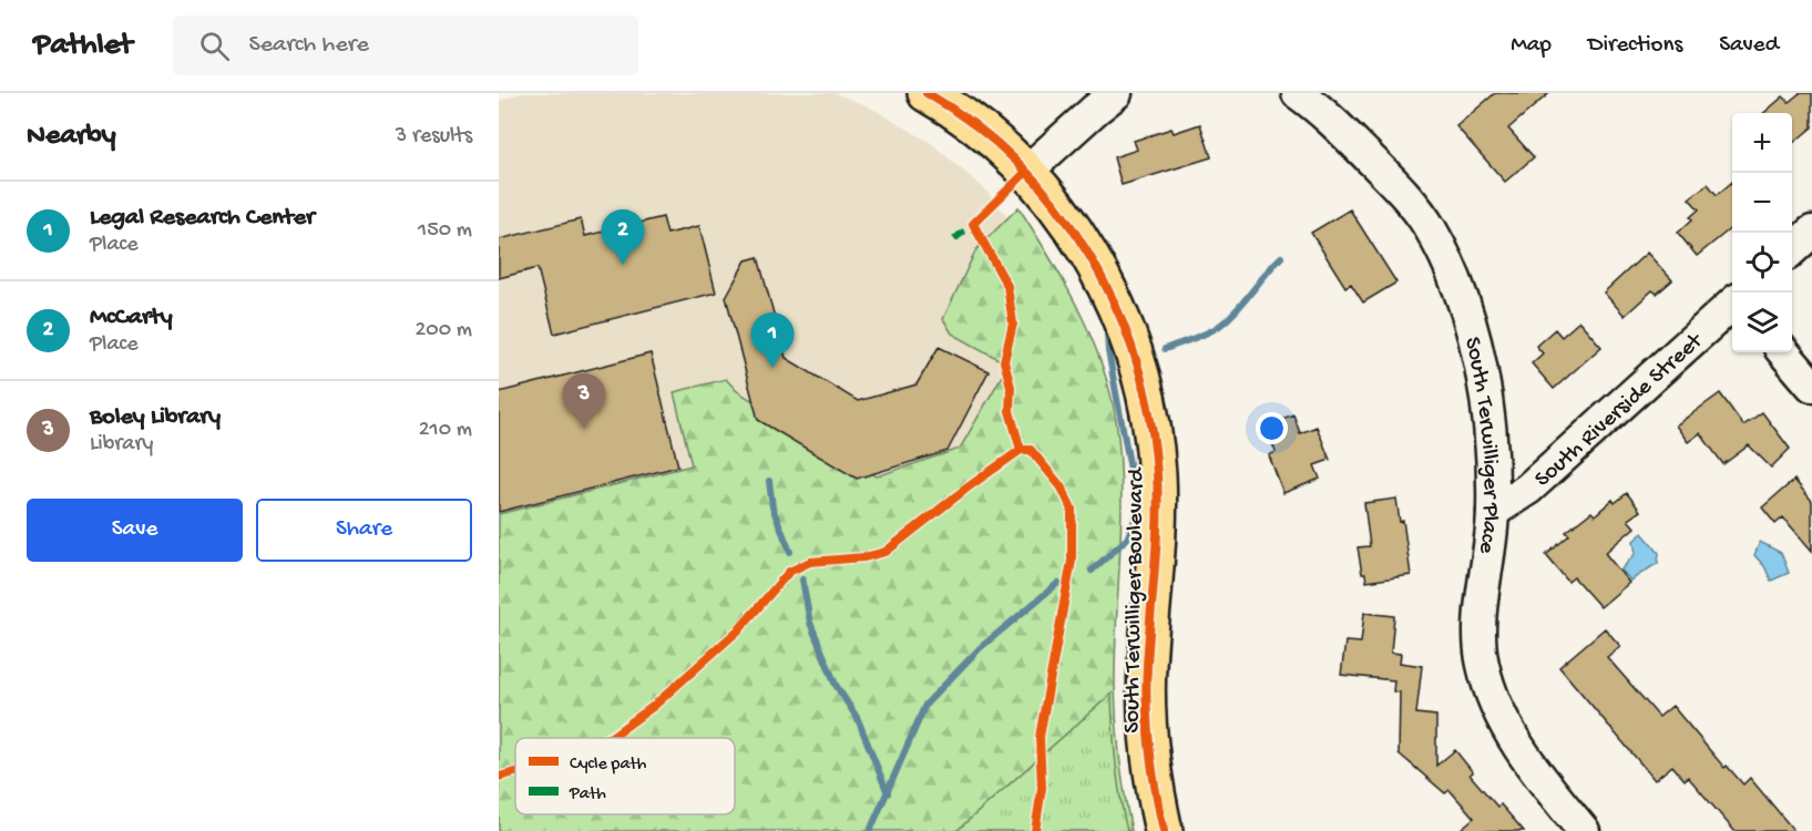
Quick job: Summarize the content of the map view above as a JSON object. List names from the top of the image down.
{
  "streets": {
    "main road": ["South Terwilliger Boulevard"],
    "street": ["South Riverside Street", "South Terwilliger Place"]
  },
  "crossings": [
    ["South Riverside Street", "South Terwilliger Place"]
  ],
  "legend": ["Cycle path", "Path"],
  "page": {
    "header": "Pathlet",
    "search": "Search here",
    "nav": ["Map", "Directions", "Saved"],
    "heading": ["Nearby", "3 results"],
    "map_buttons": ["+", "−"],
    "list": [
      {
        "mark": "1",
        "name": "Legal Research Center",
        "note": "Place",
        "value": "150 m"
      },
      {
        "mark": "2",
        "name": "McCarty",
        "note": "Place",
        "value": "200 m"
      },
      {
        "mark": "3",
        "name": "Boley Library",
        "note": "Library",
        "value": "210 m"
      }
    ],
    "pins": ["2", "1", "3"],
    "buttons": ["Save", "Share"]
  }
}
